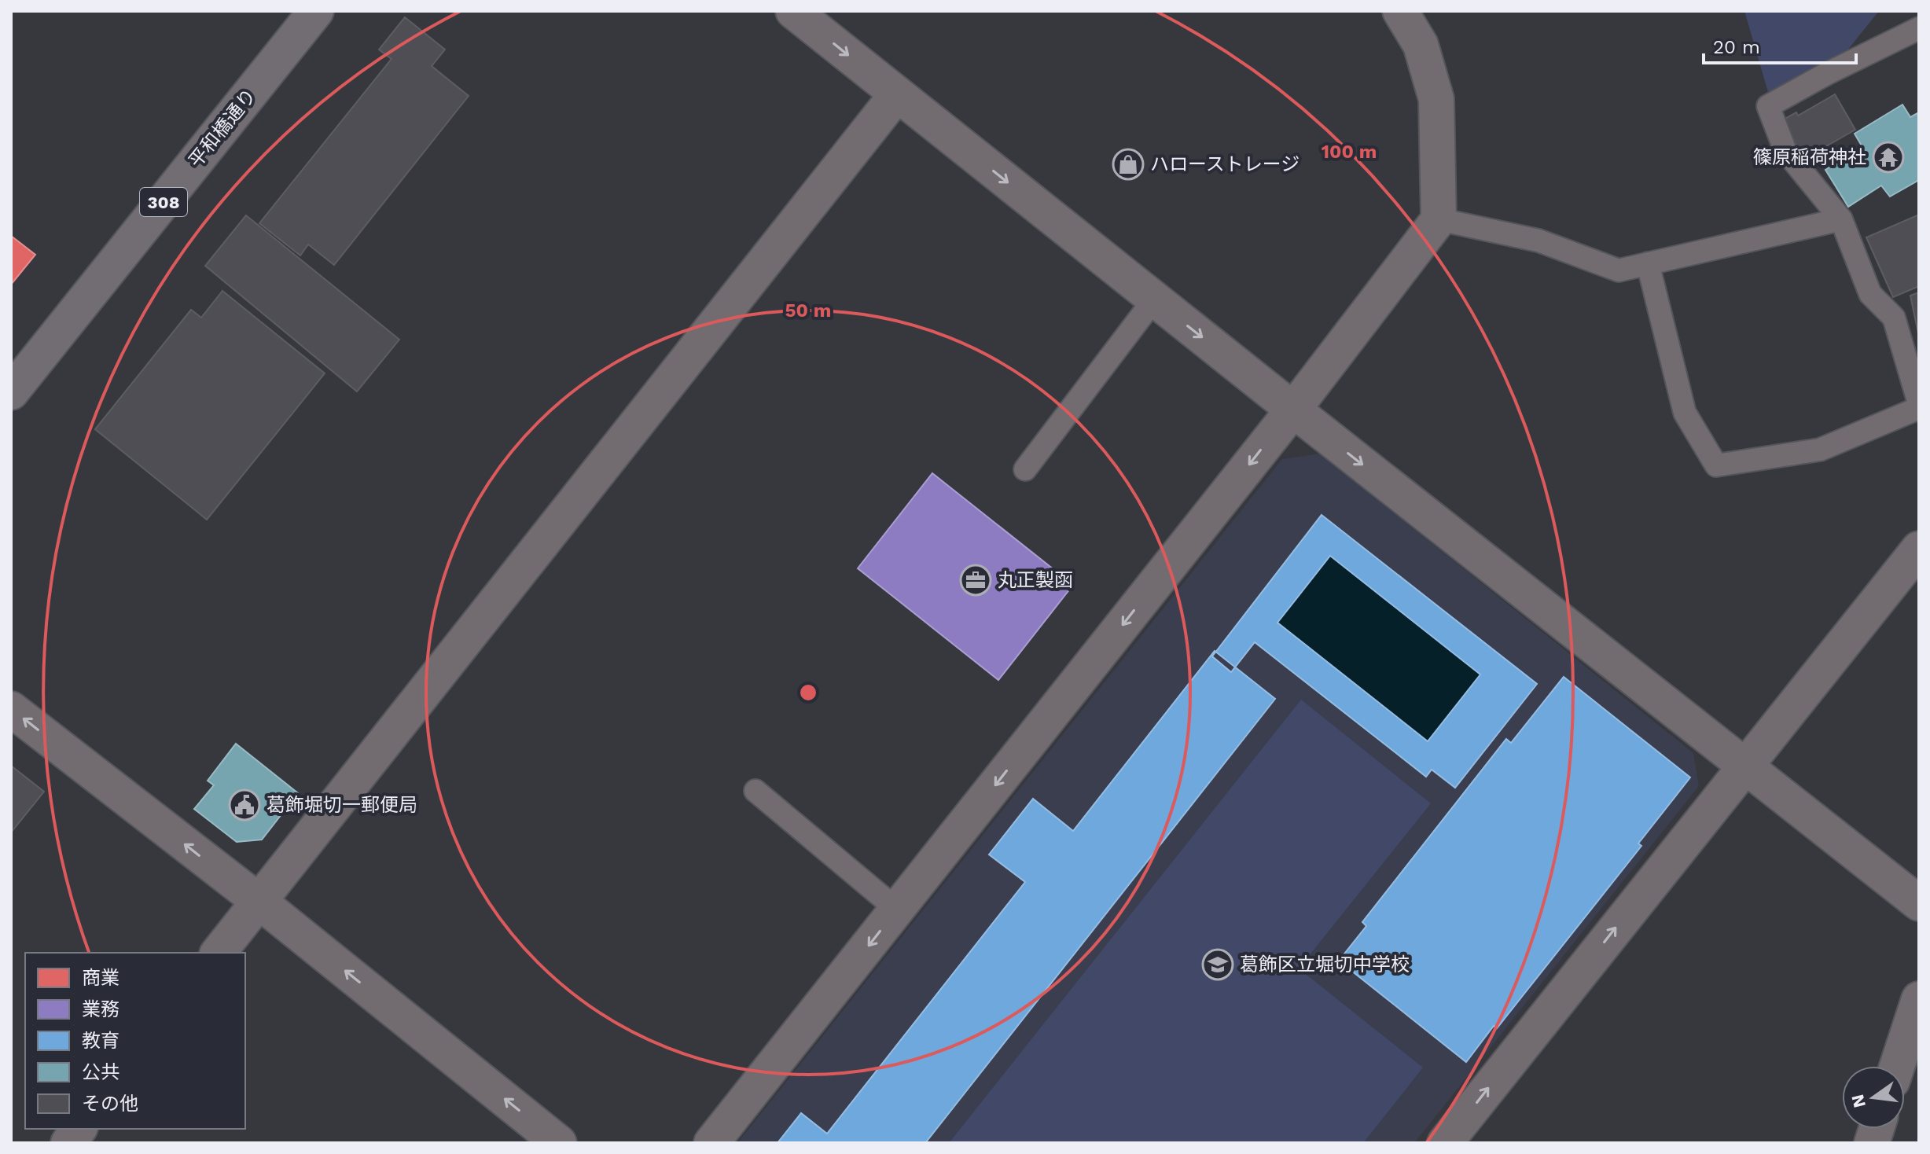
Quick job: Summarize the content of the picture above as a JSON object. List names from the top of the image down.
{
  "streets": {
    "main road": ["平和橋通り", "308"]
  },
  "places": {
    "temple": ["篠原稲荷神社"],
    "shop": ["ハローストレージ"],
    "office": ["丸正製函"],
    "public building": ["葛飾堀切一郵便局"],
    "school or university": ["葛飾区立堀切中学校"]
  },
  "legend": [
    "商業",
    "業務",
    "教育",
    "公共",
    "その他"
  ],
  "scale_bar": "20 m",
  "north": "left",
  "rings": ["100 m", "50 m"]
}
